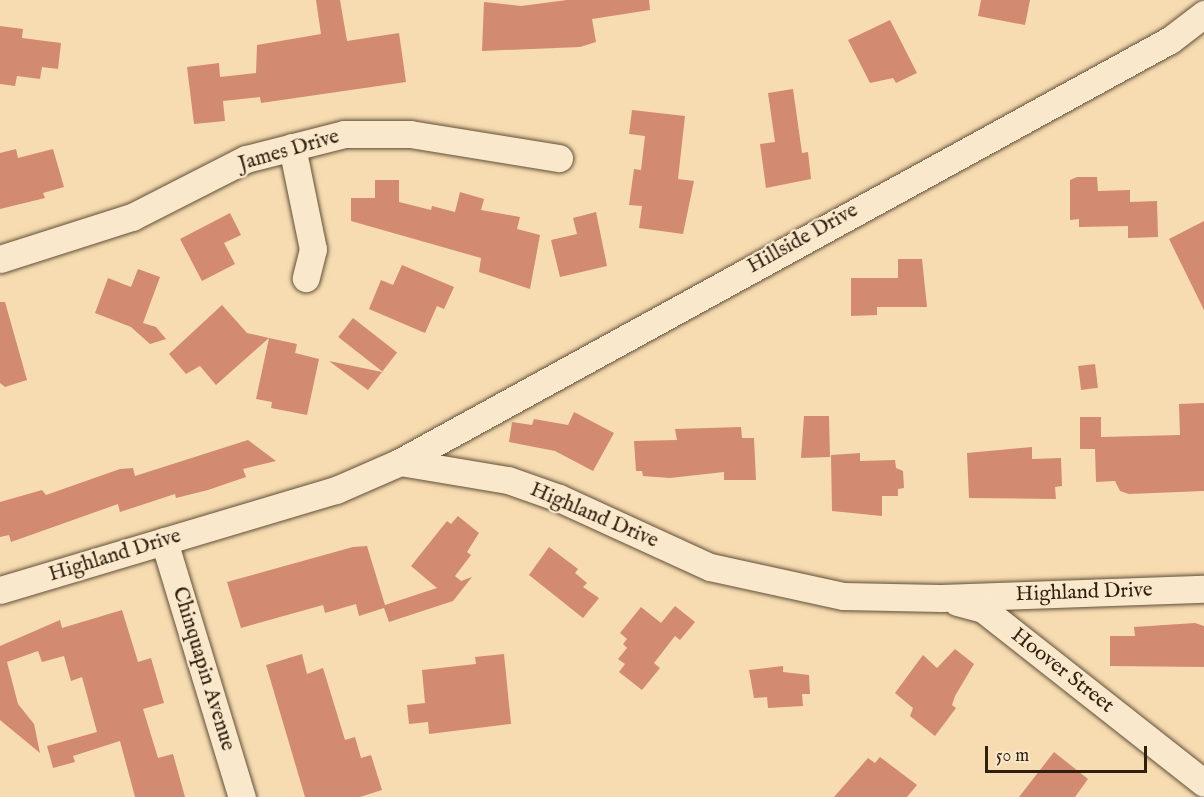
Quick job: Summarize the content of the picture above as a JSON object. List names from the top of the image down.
{
  "streets": {
    "street": [
      "James Drive",
      "Hillside Drive",
      "Highland Drive",
      "Chinquapin Avenue",
      "Hoover Street"
    ]
  },
  "crossings": [
    ["Hillside Drive", "Highland Drive"],
    ["Highland Drive", "Chinquapin Avenue"],
    ["Highland Drive", "Hoover Street"]
  ],
  "scale_bar": "50 m"
}
